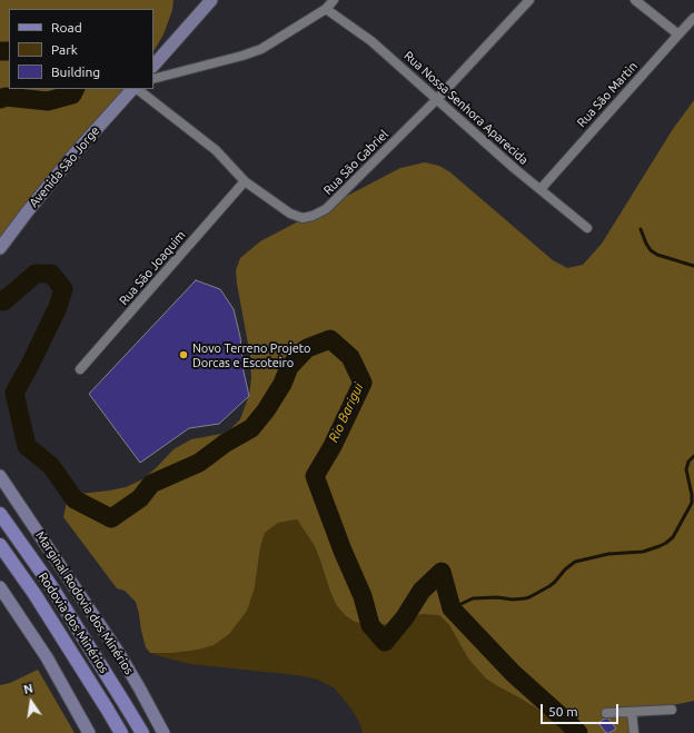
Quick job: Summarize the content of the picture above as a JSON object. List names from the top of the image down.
{
  "streets": {
    "main road": ["Avenida São Jorge", "Marginal Rodovia dos Minérios", "Rodovia dos Minérios"],
    "street": [
      "Rua São Martin",
      "Rua Nossa Senhora Aparecida",
      "Rua São Gabriel",
      "Rua São Joaquim"
    ]
  },
  "crossings": [
    ["Rua São Martin", "Rua Nossa Senhora Aparecida"],
    ["Rua Nossa Senhora Aparecida", "Rua São Gabriel"],
    ["Rua São Gabriel", "Rua São Joaquim"]
  ],
  "water": ["Rio Barigui"],
  "places": ["Novo Terreno Projeto Dorcas e Escoteiro"],
  "legend": ["Road", "Park", "Building"],
  "scale_bar": "50 m",
  "north": "top"
}
